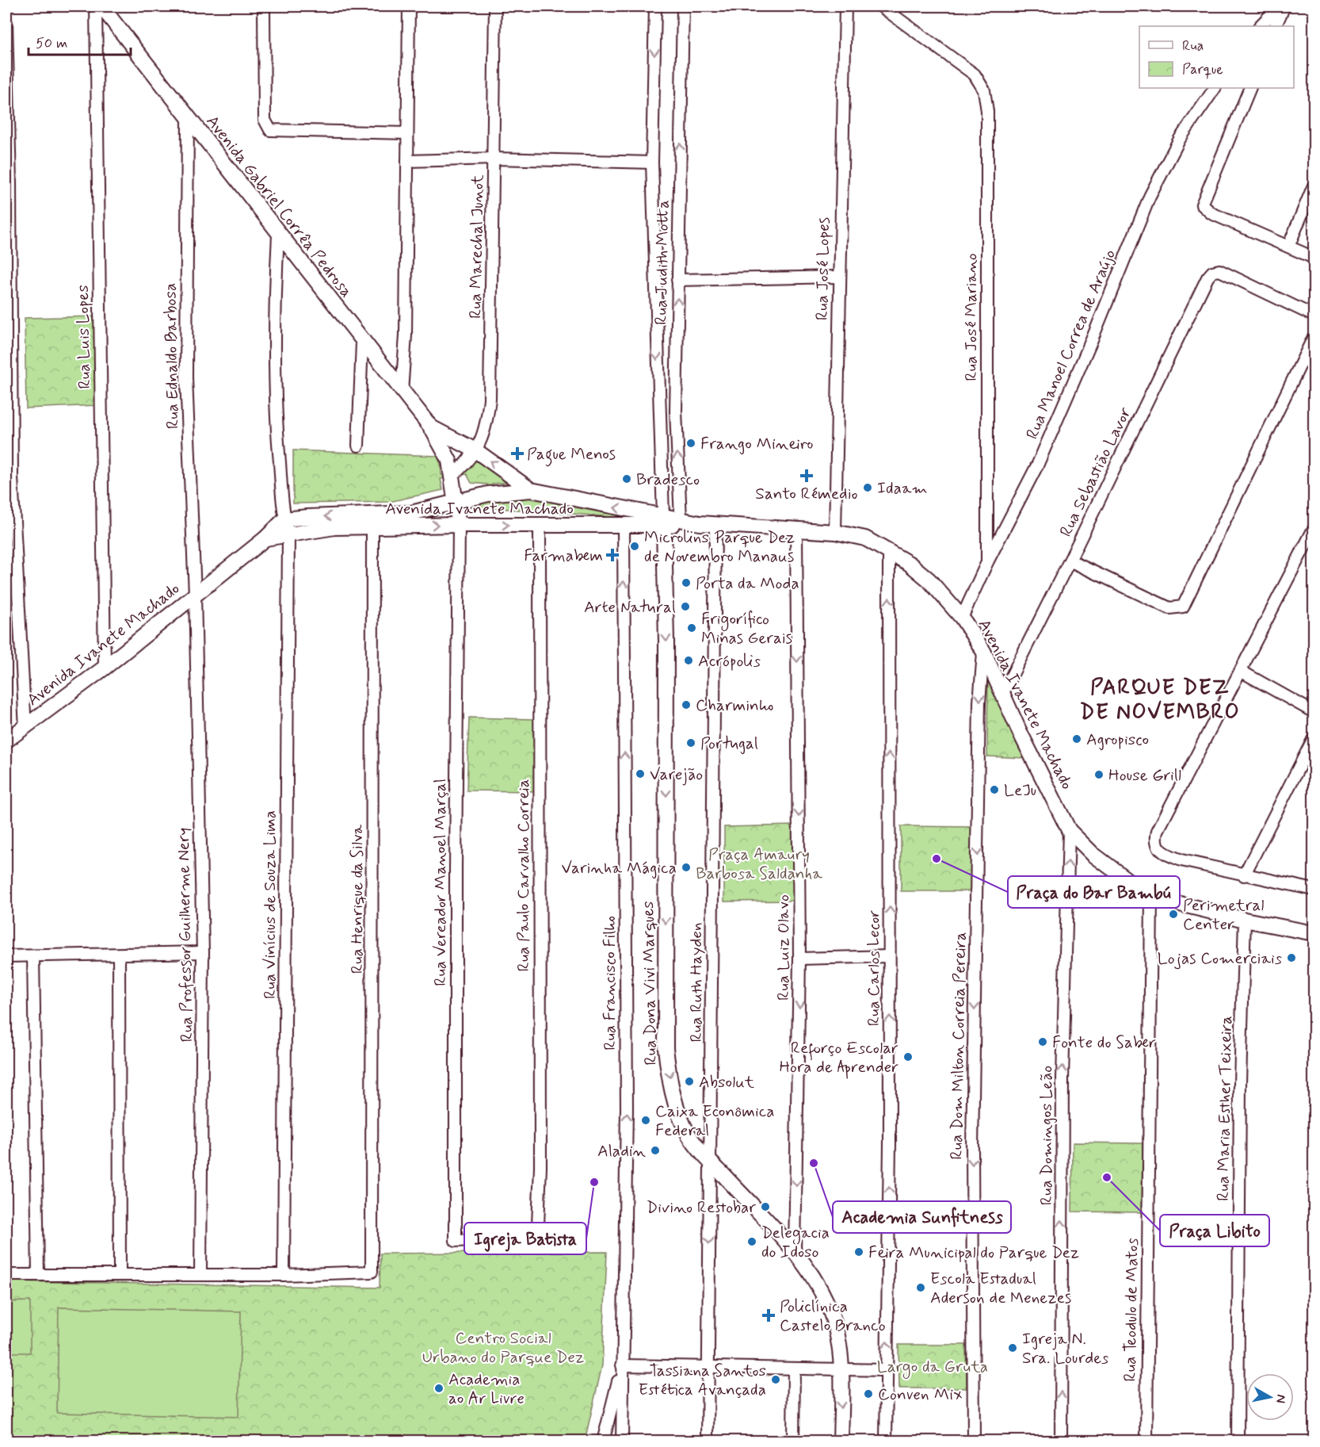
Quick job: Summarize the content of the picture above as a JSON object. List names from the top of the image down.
{
  "streets": {
    "street": [
      "Avenida Gabriel Corrêa Pedrosa",
      "Rua Marechal Junot",
      "Rua Judith Motta",
      "Rua José Lopes",
      "Rua José Mariano",
      "Rua Luis Lopes",
      "Rua Manoel Correa de Araújo",
      "Rua Ednaldo Barbosa",
      "Rua Sebastião Lavor",
      "Avenida Ivanete Machado",
      "Rua Paulo Carvalho Correia",
      "Rua Vereador Manoel Marçal",
      "Rua Henrique da Silva",
      "Rua Vinícius de Souza Lima",
      "Rua Professor Guilherme Nery",
      "Rua Luiz Olavo",
      "Rua Carlos Lecor",
      "Rua Ruth Hayden",
      "Rua Francisco Filho",
      "Rua Dona Vivi Marques",
      "Rua Dom Milton Correia Pereira",
      "Rua Maria Esther Teixeira",
      "Rua Domingos Leão",
      "Rua Teodulo de Matos"
    ]
  },
  "crossings": [
    ["Avenida Gabriel Corrêa Pedrosa", "Rua Marechal Junot"],
    ["Avenida Gabriel Corrêa Pedrosa", "Rua Ednaldo Barbosa"],
    ["Avenida Gabriel Corrêa Pedrosa", "Avenida Ivanete Machado"],
    ["Avenida Gabriel Corrêa Pedrosa", "Rua Vereador Manoel Marçal"],
    ["Avenida Gabriel Corrêa Pedrosa", "Rua Vinícius de Souza Lima"],
    ["Rua Judith Motta", "Avenida Ivanete Machado"],
    ["Rua Judith Motta", "Rua Dona Vivi Marques"],
    ["Rua José Lopes", "Avenida Ivanete Machado"],
    ["Rua José Mariano", "Rua Manoel Correa de Araújo"],
    ["Rua Luis Lopes", "Avenida Ivanete Machado"],
    ["Rua Manoel Correa de Araújo", "Avenida Ivanete Machado"],
    ["Rua Ednaldo Barbosa", "Avenida Ivanete Machado"],
    ["Rua Ednaldo Barbosa", "Rua Professor Guilherme Nery"],
    ["Rua Sebastião Lavor", "Avenida Ivanete Machado"],
    ["Avenida Ivanete Machado", "Rua Paulo Carvalho Correia"],
    ["Avenida Ivanete Machado", "Rua Vereador Manoel Marçal"],
    ["Avenida Ivanete Machado", "Rua Henrique da Silva"],
    ["Avenida Ivanete Machado", "Rua Vinícius de Souza Lima"],
    ["Avenida Ivanete Machado", "Rua Professor Guilherme Nery"],
    ["Avenida Ivanete Machado", "Rua Luiz Olavo"],
    ["Avenida Ivanete Machado", "Rua Carlos Lecor"],
    ["Avenida Ivanete Machado", "Rua Ruth Hayden"],
    ["Avenida Ivanete Machado", "Rua Francisco Filho"],
    ["Avenida Ivanete Machado", "Rua Dona Vivi Marques"],
    ["Avenida Ivanete Machado", "Rua Dom Milton Correia Pereira"],
    ["Avenida Ivanete Machado", "Rua Maria Esther Teixeira"],
    ["Avenida Ivanete Machado", "Rua Domingos Leão"],
    ["Avenida Ivanete Machado", "Rua Teodulo de Matos"],
    ["Rua Paulo Carvalho Correia", "Rua Vereador Manoel Marçal"],
    ["Rua Henrique da Silva", "Rua Vinícius de Souza Lima"],
    ["Rua Luiz Olavo", "Rua Dona Vivi Marques"],
    ["Rua Ruth Hayden", "Rua Dona Vivi Marques"]
  ],
  "one_way": [
    "Rua Luiz Olavo",
    "Rua Carlos Lecor",
    "Rua Francisco Filho",
    "Rua Dona Vivi Marques",
    "Rua Dom Milton Correia Pereira",
    "Rua Domingos Leão"
  ],
  "districts": ["PARQUE DEZ DE NOVEMBRO"],
  "parks": ["Praça Amaury Barbosa Saldanha", "Centro Social Urbano do Parque Dez", "Largo da Gruta"],
  "places": {
    "other": [
      "Frango Mineiro",
      "Bradesco",
      "Idaam",
      "Microlins Parque Dez de Novembro Manaus",
      "Porta da Moda",
      "Arte Natural",
      "Frigorífico Minas Gerais",
      "Acrópolis",
      "Charminho",
      "Agropisco",
      "Portugal",
      "Varejão",
      "House Grill",
      "LeJu",
      "Praça do Bar Bambú",
      "Varinha Mágica",
      "Perimetral Center",
      "Lojas Comerciais",
      "Fonte do Saber",
      "Reforço Escolar Hora de Aprender",
      "Absolut",
      "Caixa Econômica Federal",
      "Aladin",
      "Academia Sunfitness",
      "Praça Libito",
      "Igreja Batista",
      "Divino Restobar",
      "Delegacia do Idoso",
      "Feira Municipal do Parque Dez",
      "Escola Estadual Aderson de Menezes",
      "Igreja N. Sra. Lourdes",
      "Tassiana Santos Estética Avançada",
      "Academia ao Ar Livre",
      "Conven Mix"
    ],
    "health": [
      "Pague Menos",
      "Santo Rémedio",
      "Farmabem",
      "Policlínica Castelo Branco"
    ]
  },
  "legend": ["Rua", "Parque"],
  "scale_bar": "50 m",
  "north": "right"
}
